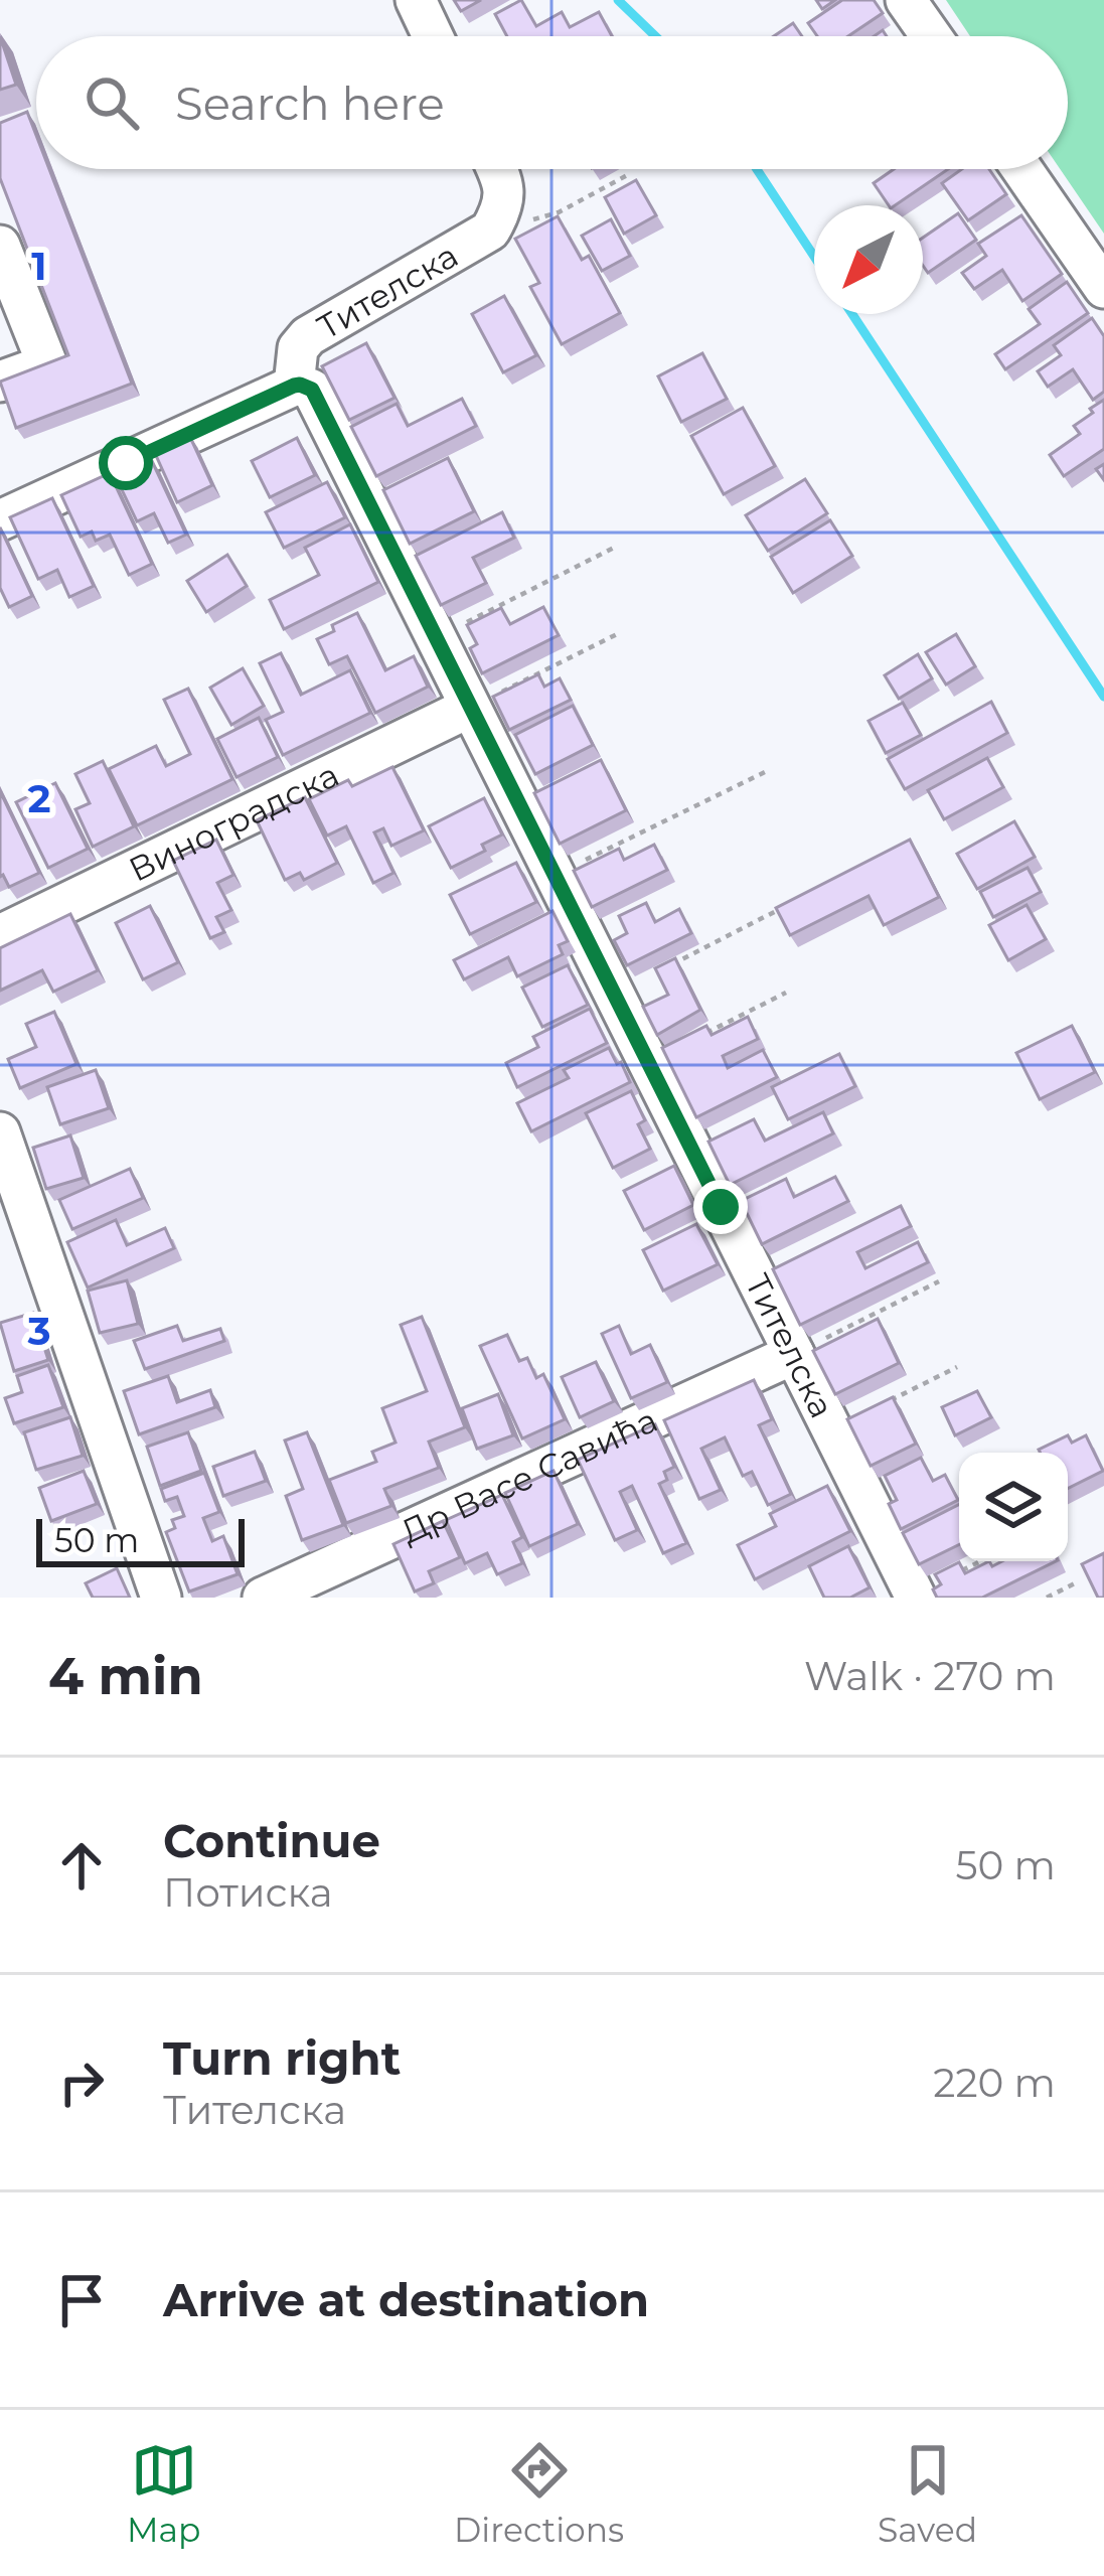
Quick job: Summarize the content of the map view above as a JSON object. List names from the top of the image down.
{
  "streets": {
    "street": ["Тителска", "Виноградска", "Др Васе Савића"]
  },
  "crossings": [
    ["Тителска", "Виноградска"],
    ["Тителска", "Др Васе Савића"]
  ],
  "scale_bar": "50 m",
  "north": "bottom left",
  "page": {
    "search": "Search here",
    "scale": "50 m",
    "heading": ["4 min", "Walk · 270 m"],
    "list": [
      ["Continue", "Потиска", "50 m"],
      ["Turn right", "Тителска", "220 m"],
      "Arrive at destination"
    ],
    "nav": ["Map", "Directions", "Saved"]
  },
  "grid": {
    "rows": ["1", "2", "3"]
  }
}
